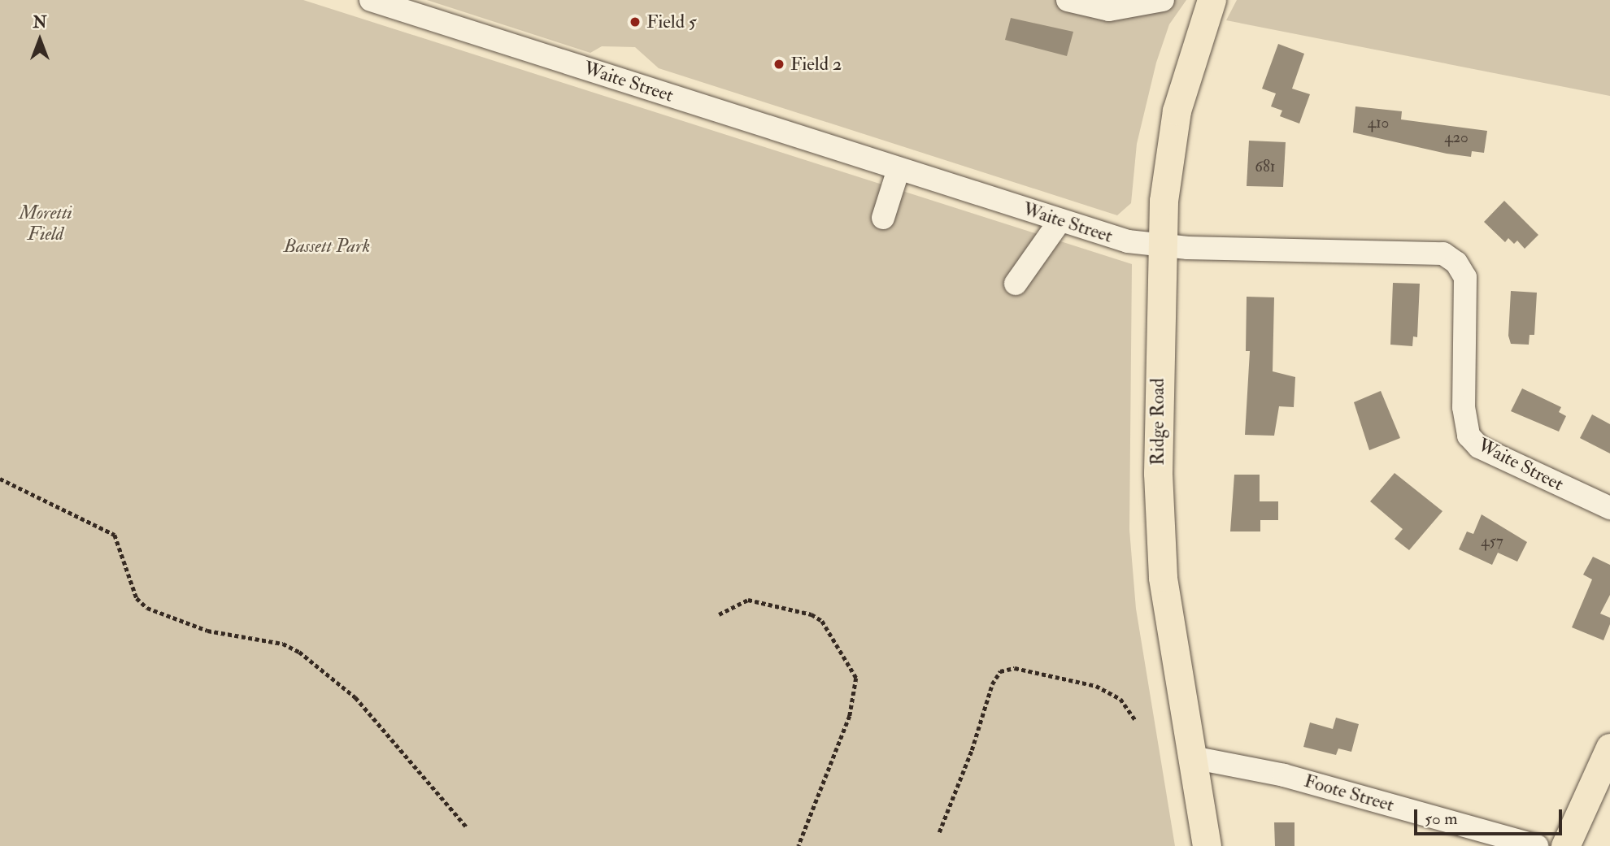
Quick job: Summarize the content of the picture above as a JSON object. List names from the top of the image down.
{
  "streets": {
    "main road": ["Ridge Road"],
    "street": ["Waite Street", "Foote Street"]
  },
  "crossings": [
    ["Waite Street", "Ridge Road"],
    ["Ridge Road", "Foote Street"]
  ],
  "parks": ["Moretti Field", "Bassett Park"],
  "places": ["Field 5", "Field 2"],
  "house_numbers": [
    "410",
    "420",
    "681",
    "457"
  ],
  "scale_bar": "50 m",
  "north": "top"
}
